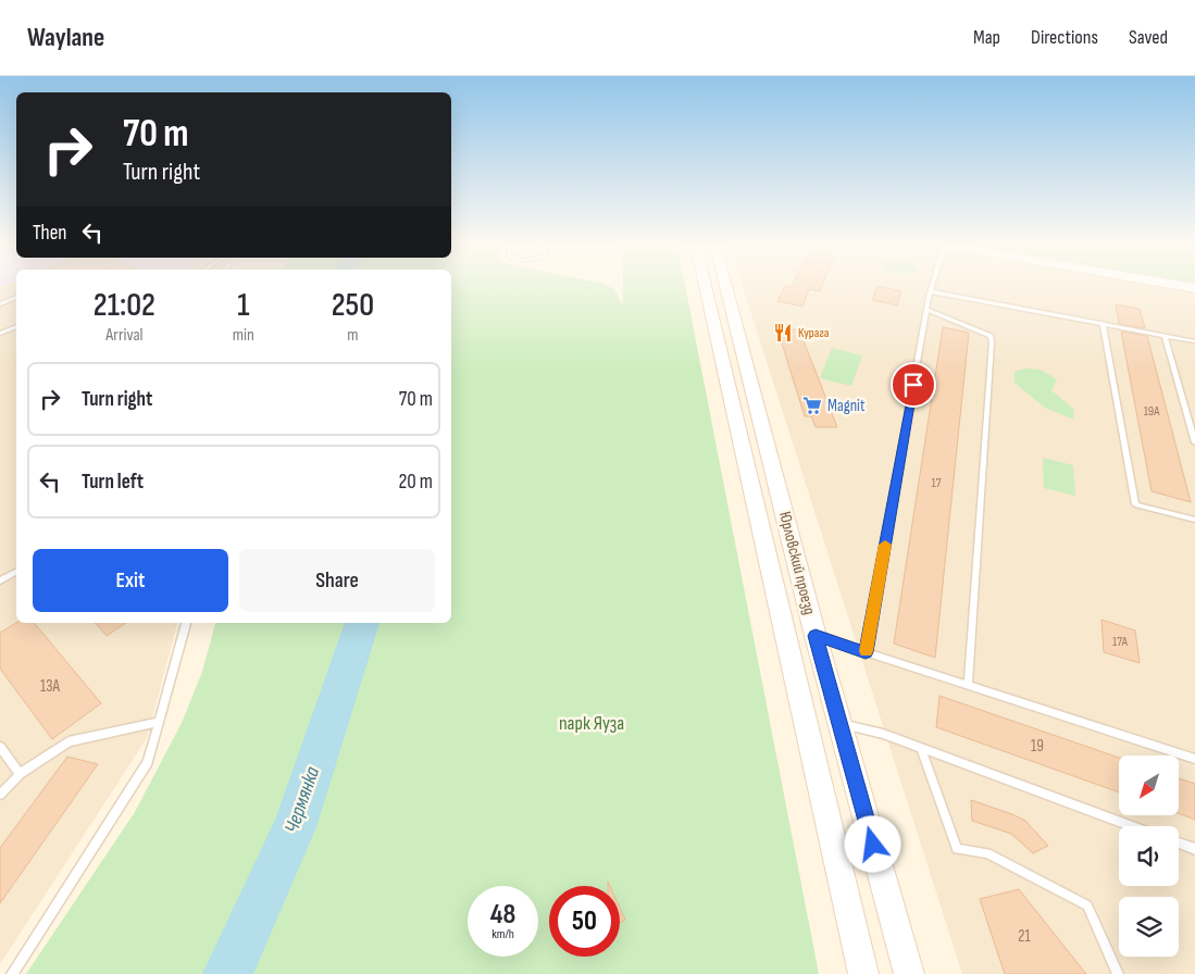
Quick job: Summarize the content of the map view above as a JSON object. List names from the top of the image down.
{
  "streets": {
    "main road": ["Юрловский проезд"]
  },
  "water": ["Чермянка"],
  "parks": ["парк Яуза"],
  "places": {
    "restaurant": ["Курага"],
    "supermarket": ["Magnit"]
  },
  "house_numbers": [
    "19А",
    "17",
    "17А",
    "13А",
    "19",
    "21"
  ],
  "north": "bottom left",
  "page": {
    "header": "Waylane",
    "nav": ["Map", "Directions", "Saved"],
    "turn": ["70 m", "Turn right"],
    "then": "Then",
    "eta": [
      "21:02",
      "Arrival",
      "1",
      "min",
      "250",
      "m"
    ],
    "list": [
      {
        "name": "Turn right",
        "value": "70 m"
      },
      {
        "name": "Turn left",
        "value": "20 m"
      }
    ],
    "buttons": ["Exit", "Share"],
    "speed": "48 km/h",
    "limit": "50"
  }
}
